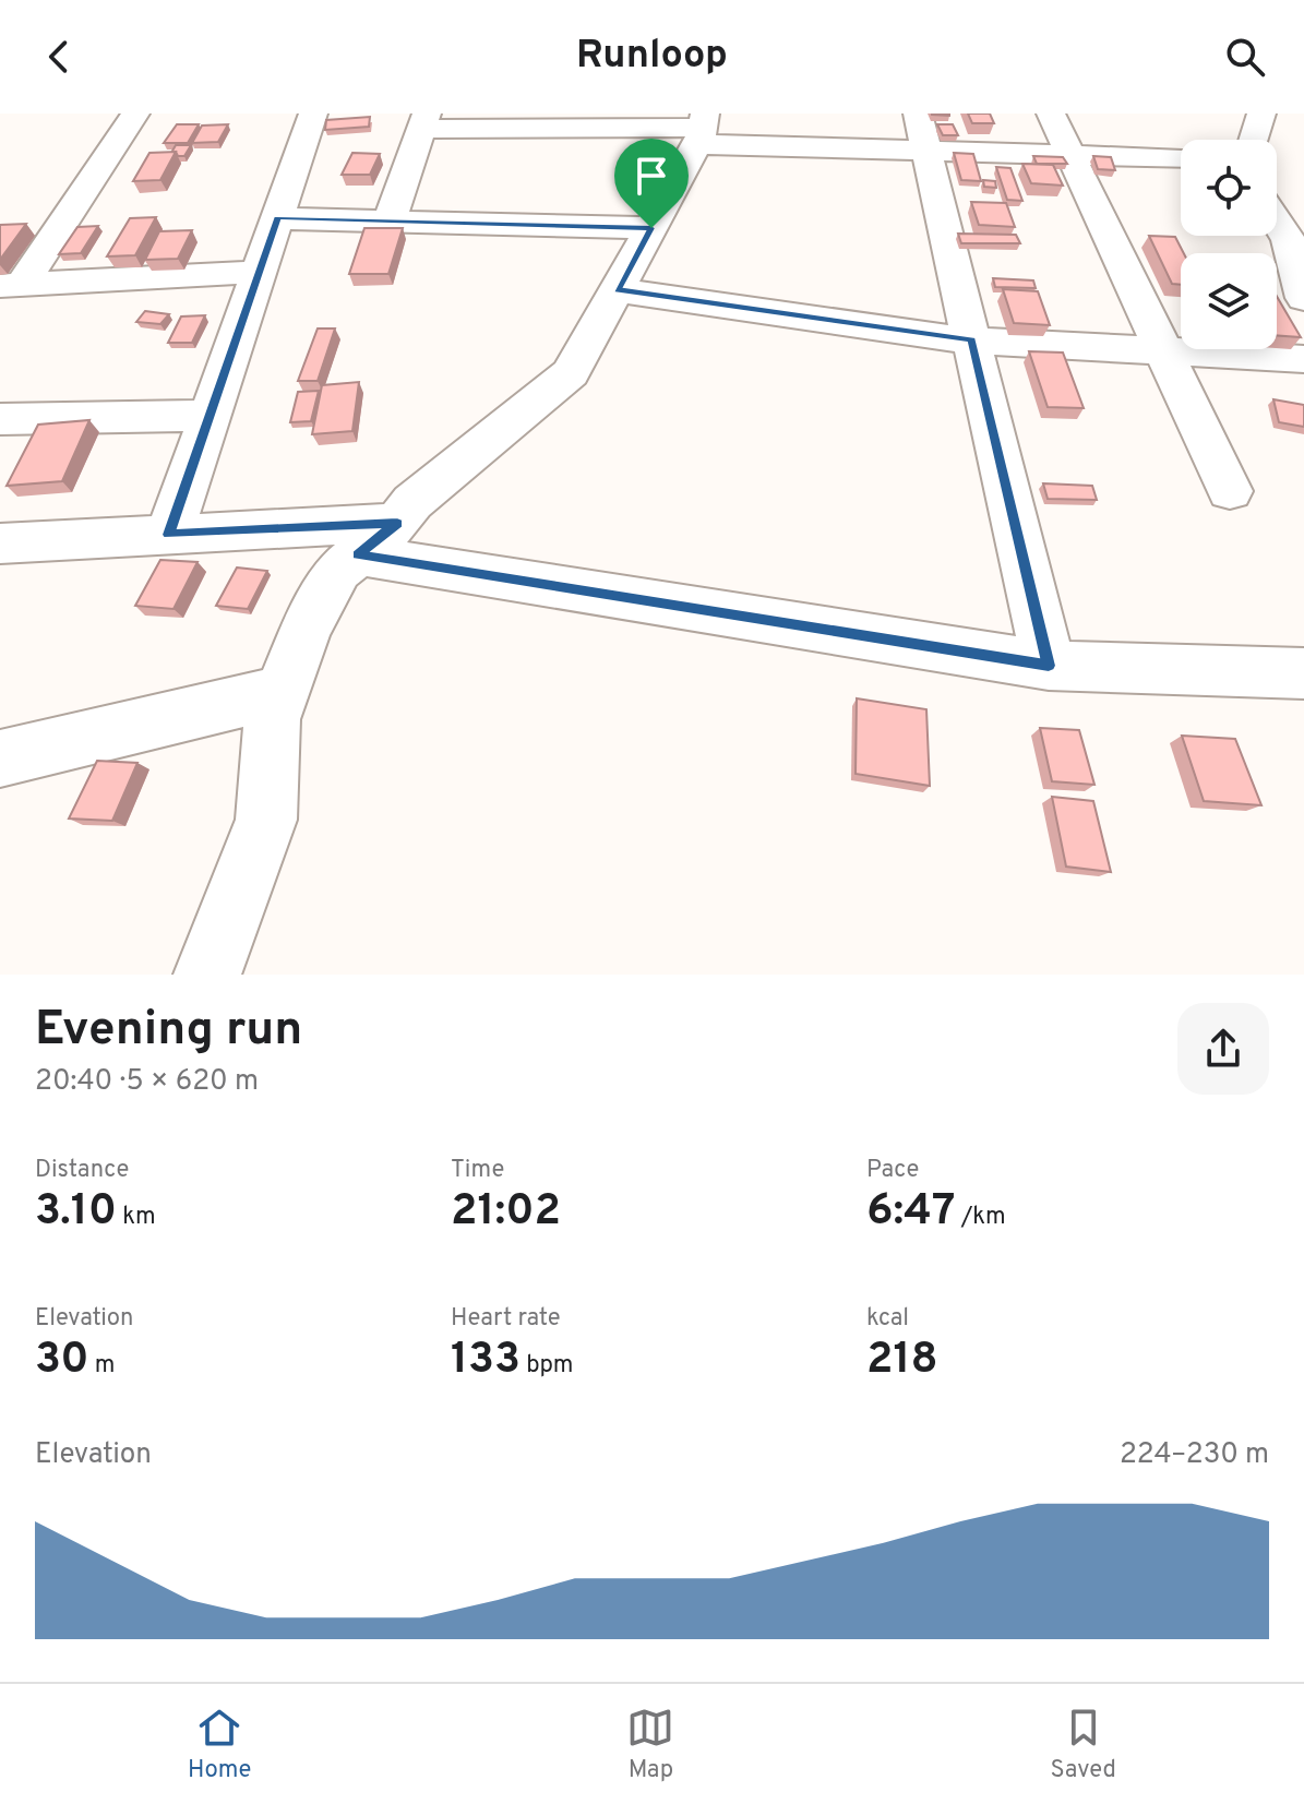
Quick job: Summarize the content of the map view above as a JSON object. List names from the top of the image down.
{
  "page": {
    "header": "Runloop",
    "heading": ["Evening run", "20:40 · 5 × 620 m"],
    "stats": [
      ["Distance", "3.10 km"],
      ["Time", "21:02"],
      ["Pace", "6:47 /km"],
      ["Elevation", "30 m"],
      ["Heart rate", "133 bpm"],
      ["kcal", "218"]
    ],
    "chart": ["Elevation", "224–230 m"],
    "tabs": ["Home", "Map", "Saved"]
  }
}
